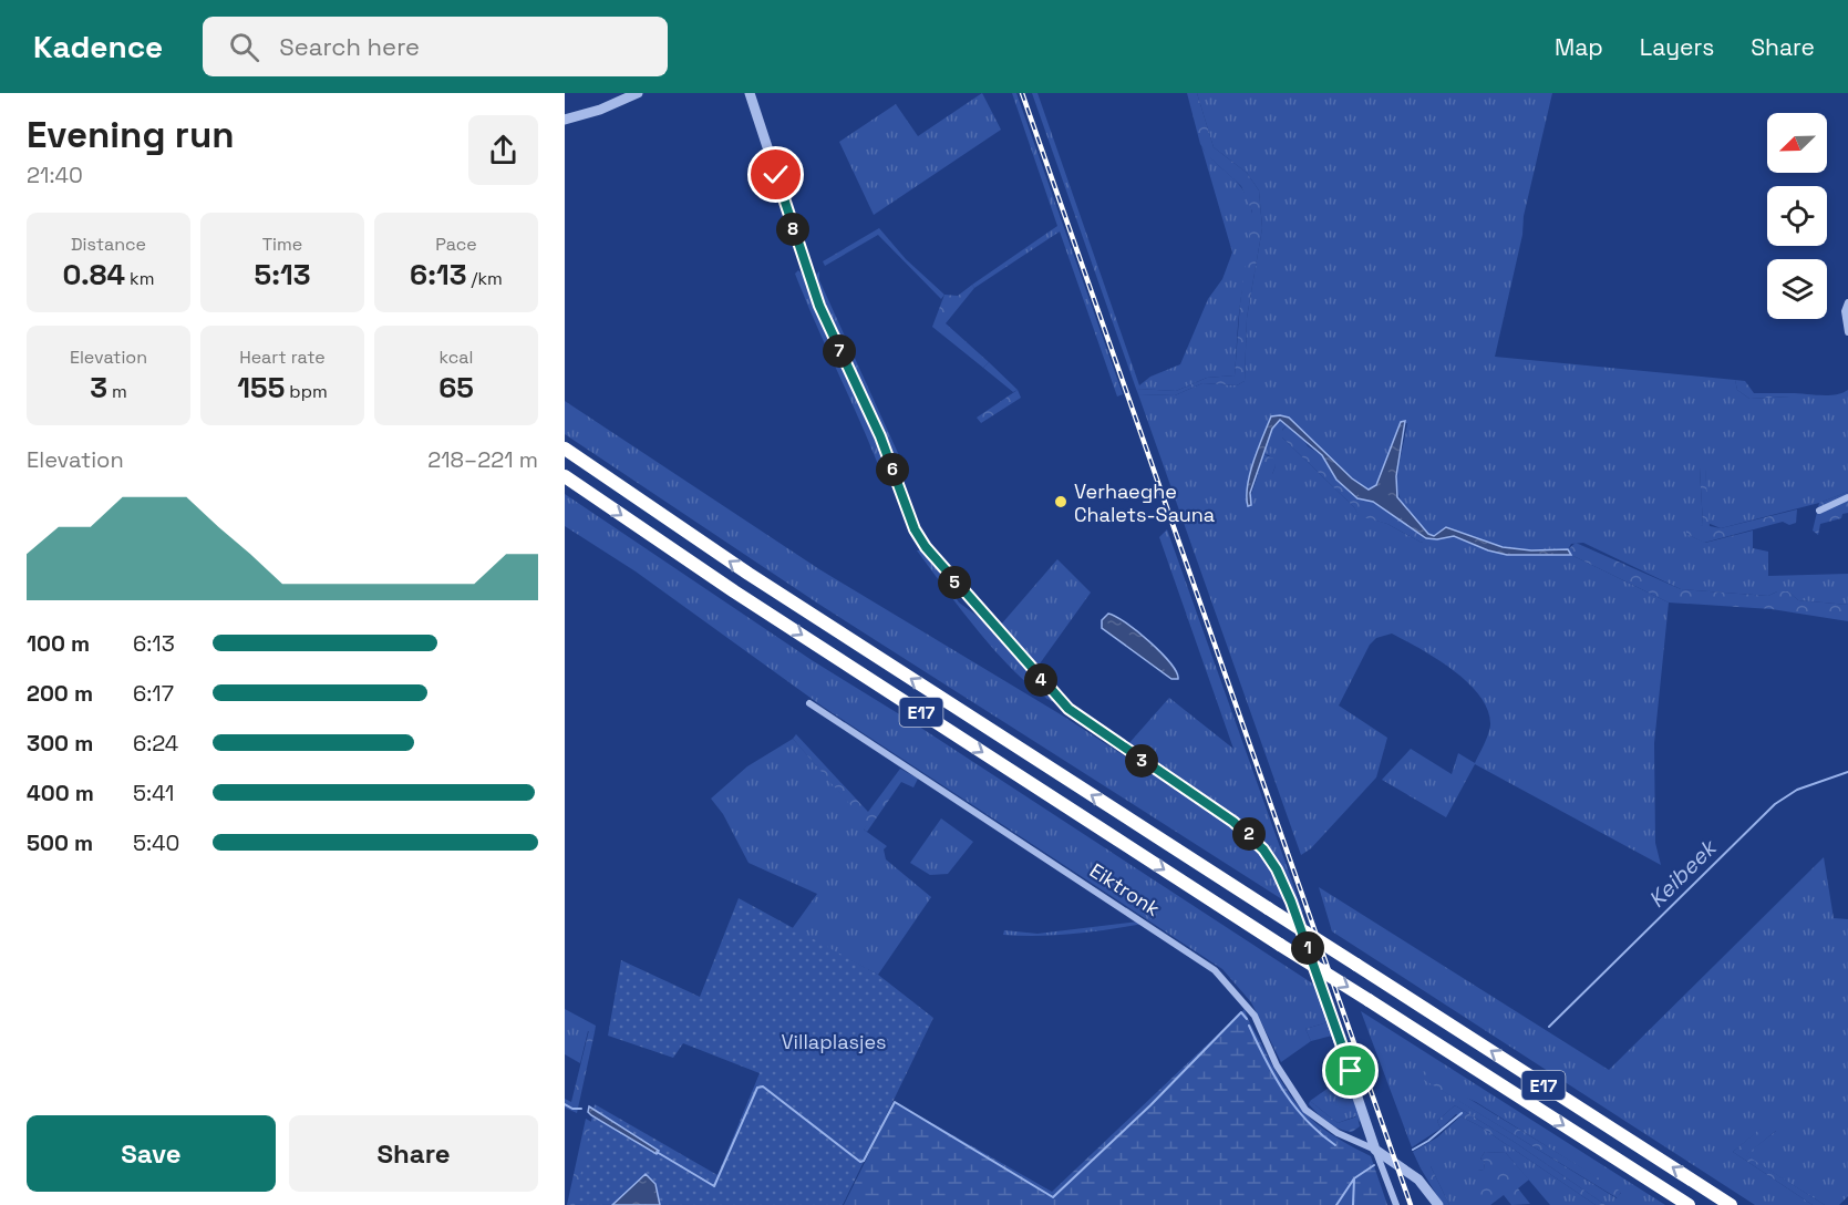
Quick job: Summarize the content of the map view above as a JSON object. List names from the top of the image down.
{
  "streets": {
    "highway": ["E17"],
    "street": ["Eiktronk"]
  },
  "water": ["Keibeek"],
  "parks": ["Villaplasjes"],
  "places": ["Verhaeghe Chalets-Sauna"],
  "north": "bottom left",
  "page": {
    "header": "Kadence",
    "search": "Search here",
    "nav": ["Map", "Layers", "Share"],
    "heading": ["Evening run", "21:40"],
    "stats": [
      ["Distance", "0.84 km"],
      ["Time", "5:13"],
      ["Pace", "6:13 /km"],
      ["Elevation", "3 m"],
      ["Heart rate", "155 bpm"],
      ["kcal", "65"]
    ],
    "pins": [
      "8",
      "7",
      "6",
      "5",
      "4",
      "3",
      "2",
      "1"
    ],
    "chart": ["Elevation", "218–221 m"],
    "list": [
      {
        "name": "100 m",
        "note": "6:13"
      },
      {
        "name": "200 m",
        "note": "6:17"
      },
      {
        "name": "300 m",
        "note": "6:24"
      },
      {
        "name": "400 m",
        "note": "5:41"
      },
      {
        "name": "500 m",
        "note": "5:40"
      }
    ],
    "buttons": ["Save", "Share"]
  }
}
